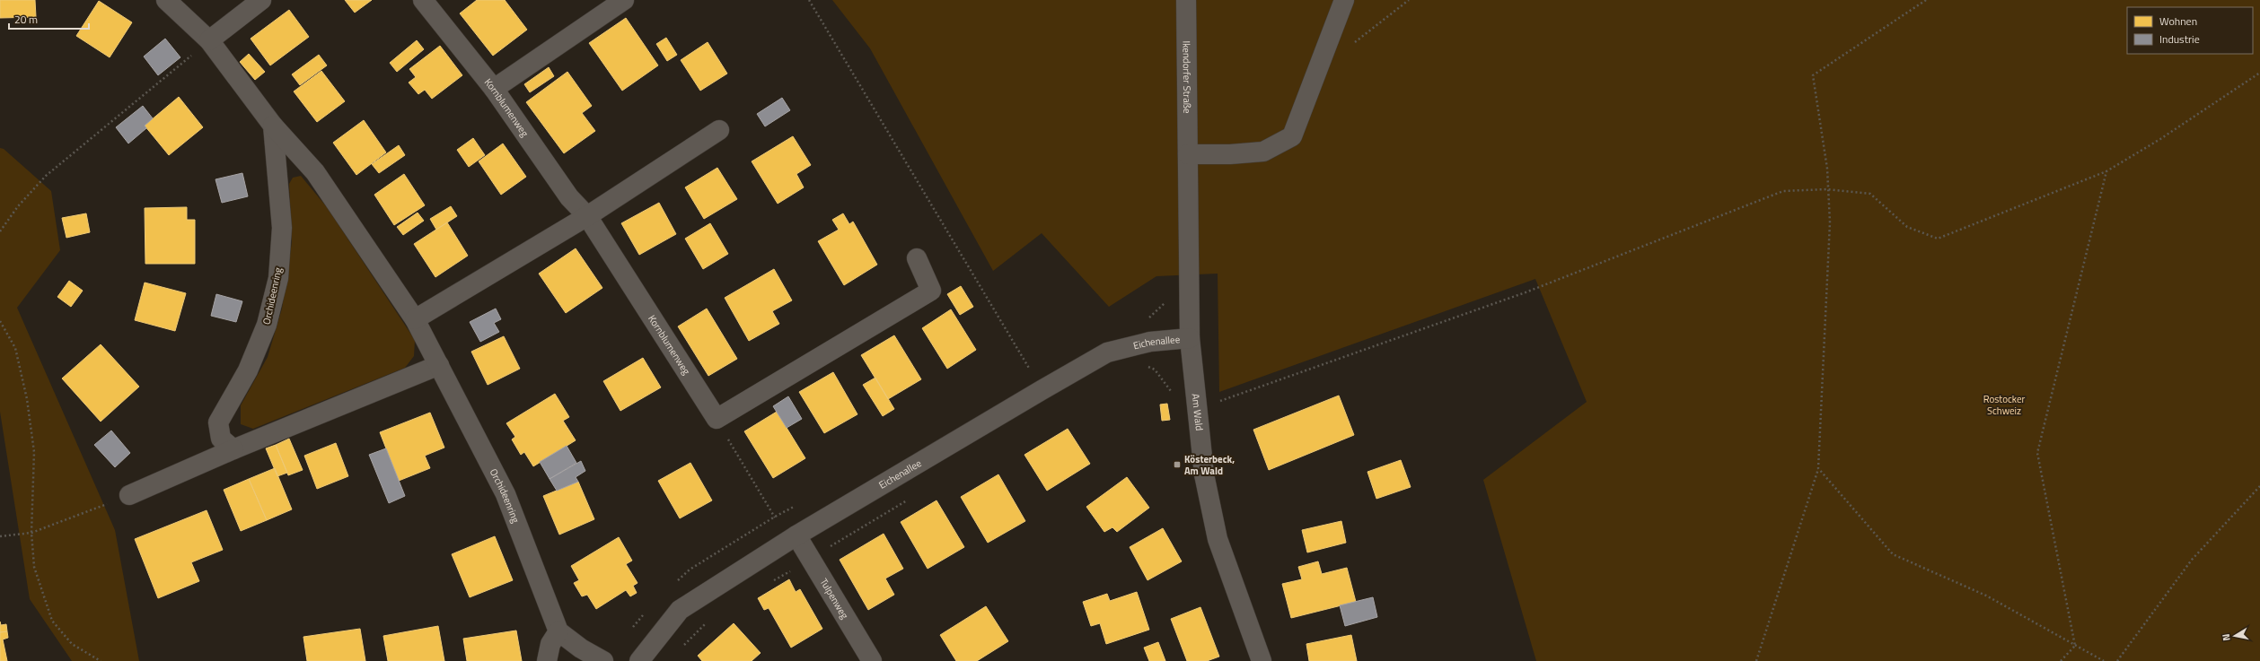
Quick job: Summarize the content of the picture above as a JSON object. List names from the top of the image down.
{
  "streets": {
    "street": [
      "Ikendorfer Straße",
      "Kornblumenweg",
      "Orchideenring",
      "Eichenallee",
      "Am Wald",
      "Tulpenweg"
    ]
  },
  "crossings": [
    ["Ikendorfer Straße", "Am Wald"],
    ["Eichenallee", "Am Wald"],
    ["Eichenallee", "Tulpenweg"]
  ],
  "parks": ["Rostocker Schweiz"],
  "places": {
    "transit": ["Kösterbeck, Am Wald"]
  },
  "legend": ["Wohnen", "Industrie"],
  "scale_bar": "20 m",
  "north": "left"
}
